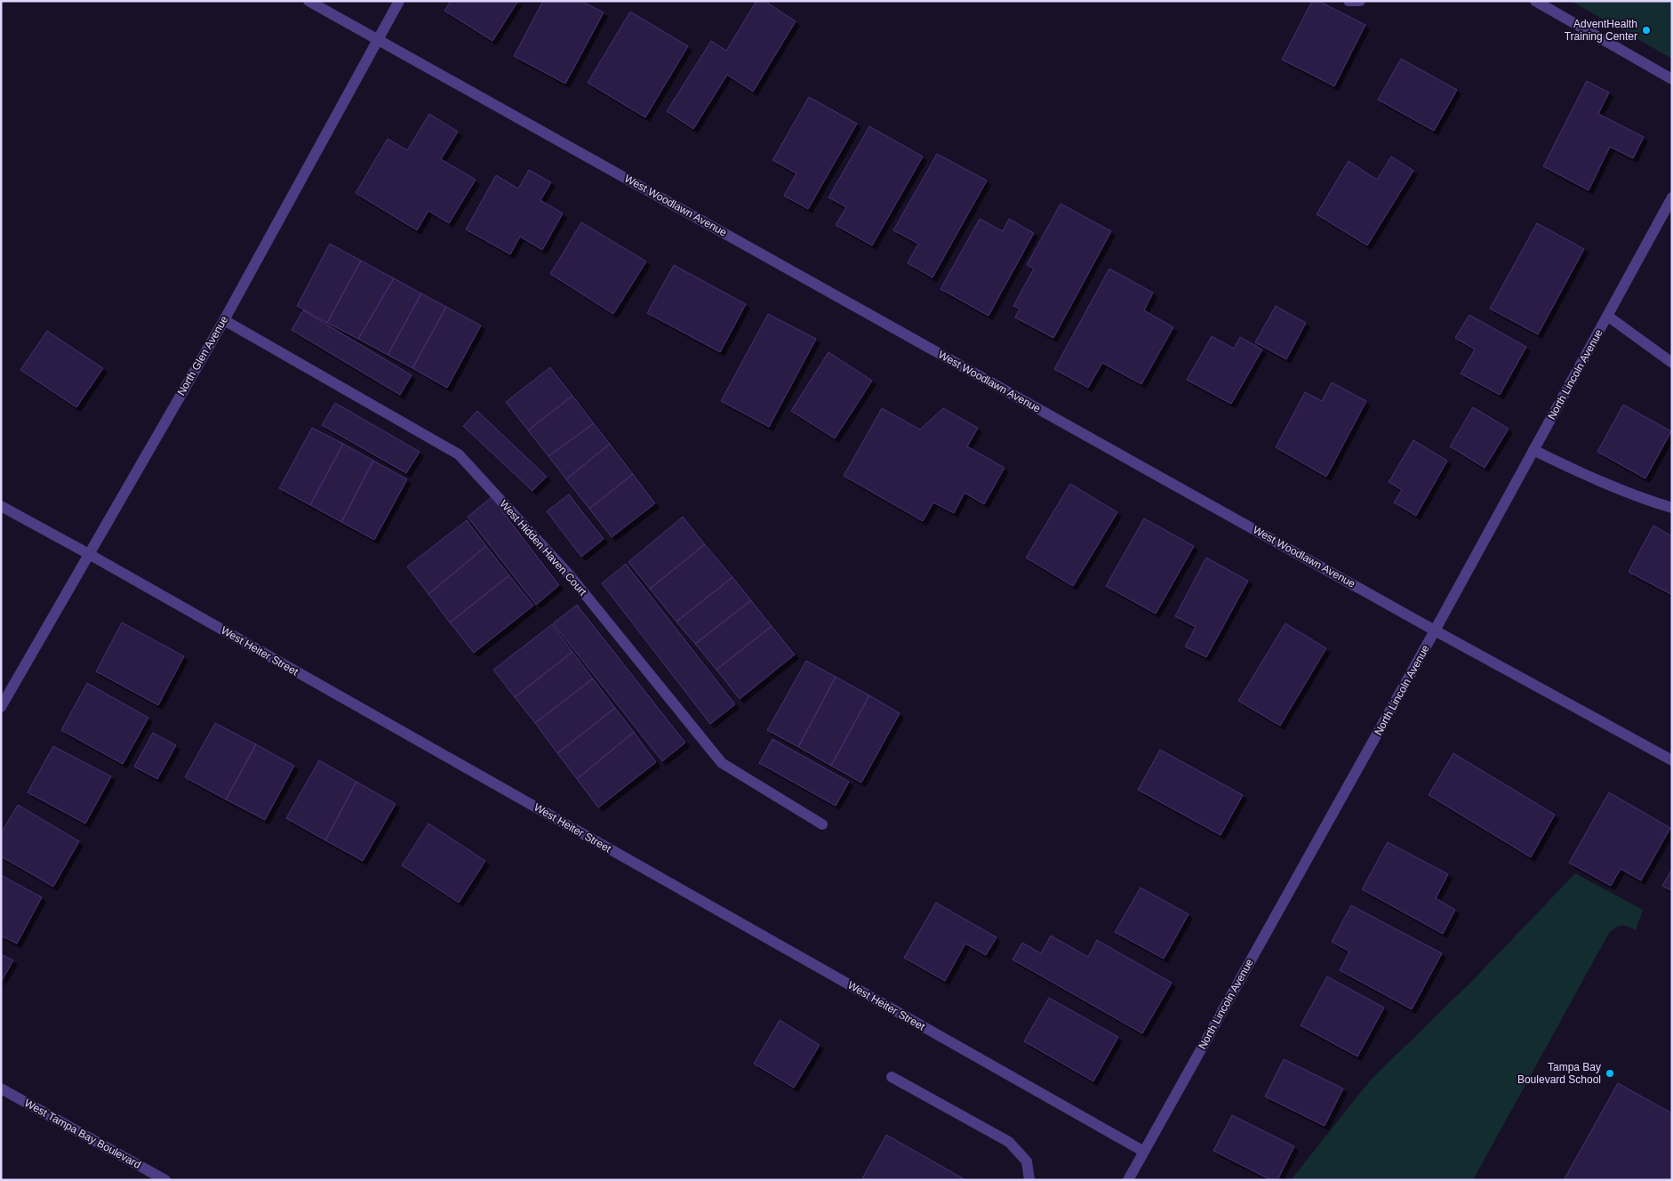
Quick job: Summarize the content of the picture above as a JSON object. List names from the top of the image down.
{
  "streets": {
    "street": [
      "West Woodlawn Avenue",
      "North Glen Avenue",
      "North Lincoln Avenue",
      "West Hidden Haven Court",
      "West Heiter Street",
      "West Tampa Bay Boulevard"
    ]
  },
  "crossings": [
    ["West Woodlawn Avenue", "North Glen Avenue"],
    ["West Woodlawn Avenue", "North Lincoln Avenue"],
    ["North Glen Avenue", "West Hidden Haven Court"],
    ["North Glen Avenue", "West Heiter Street"],
    ["North Lincoln Avenue", "West Heiter Street"]
  ],
  "places": ["AdventHealth Training Center", "Tampa Bay Boulevard School"]
}
